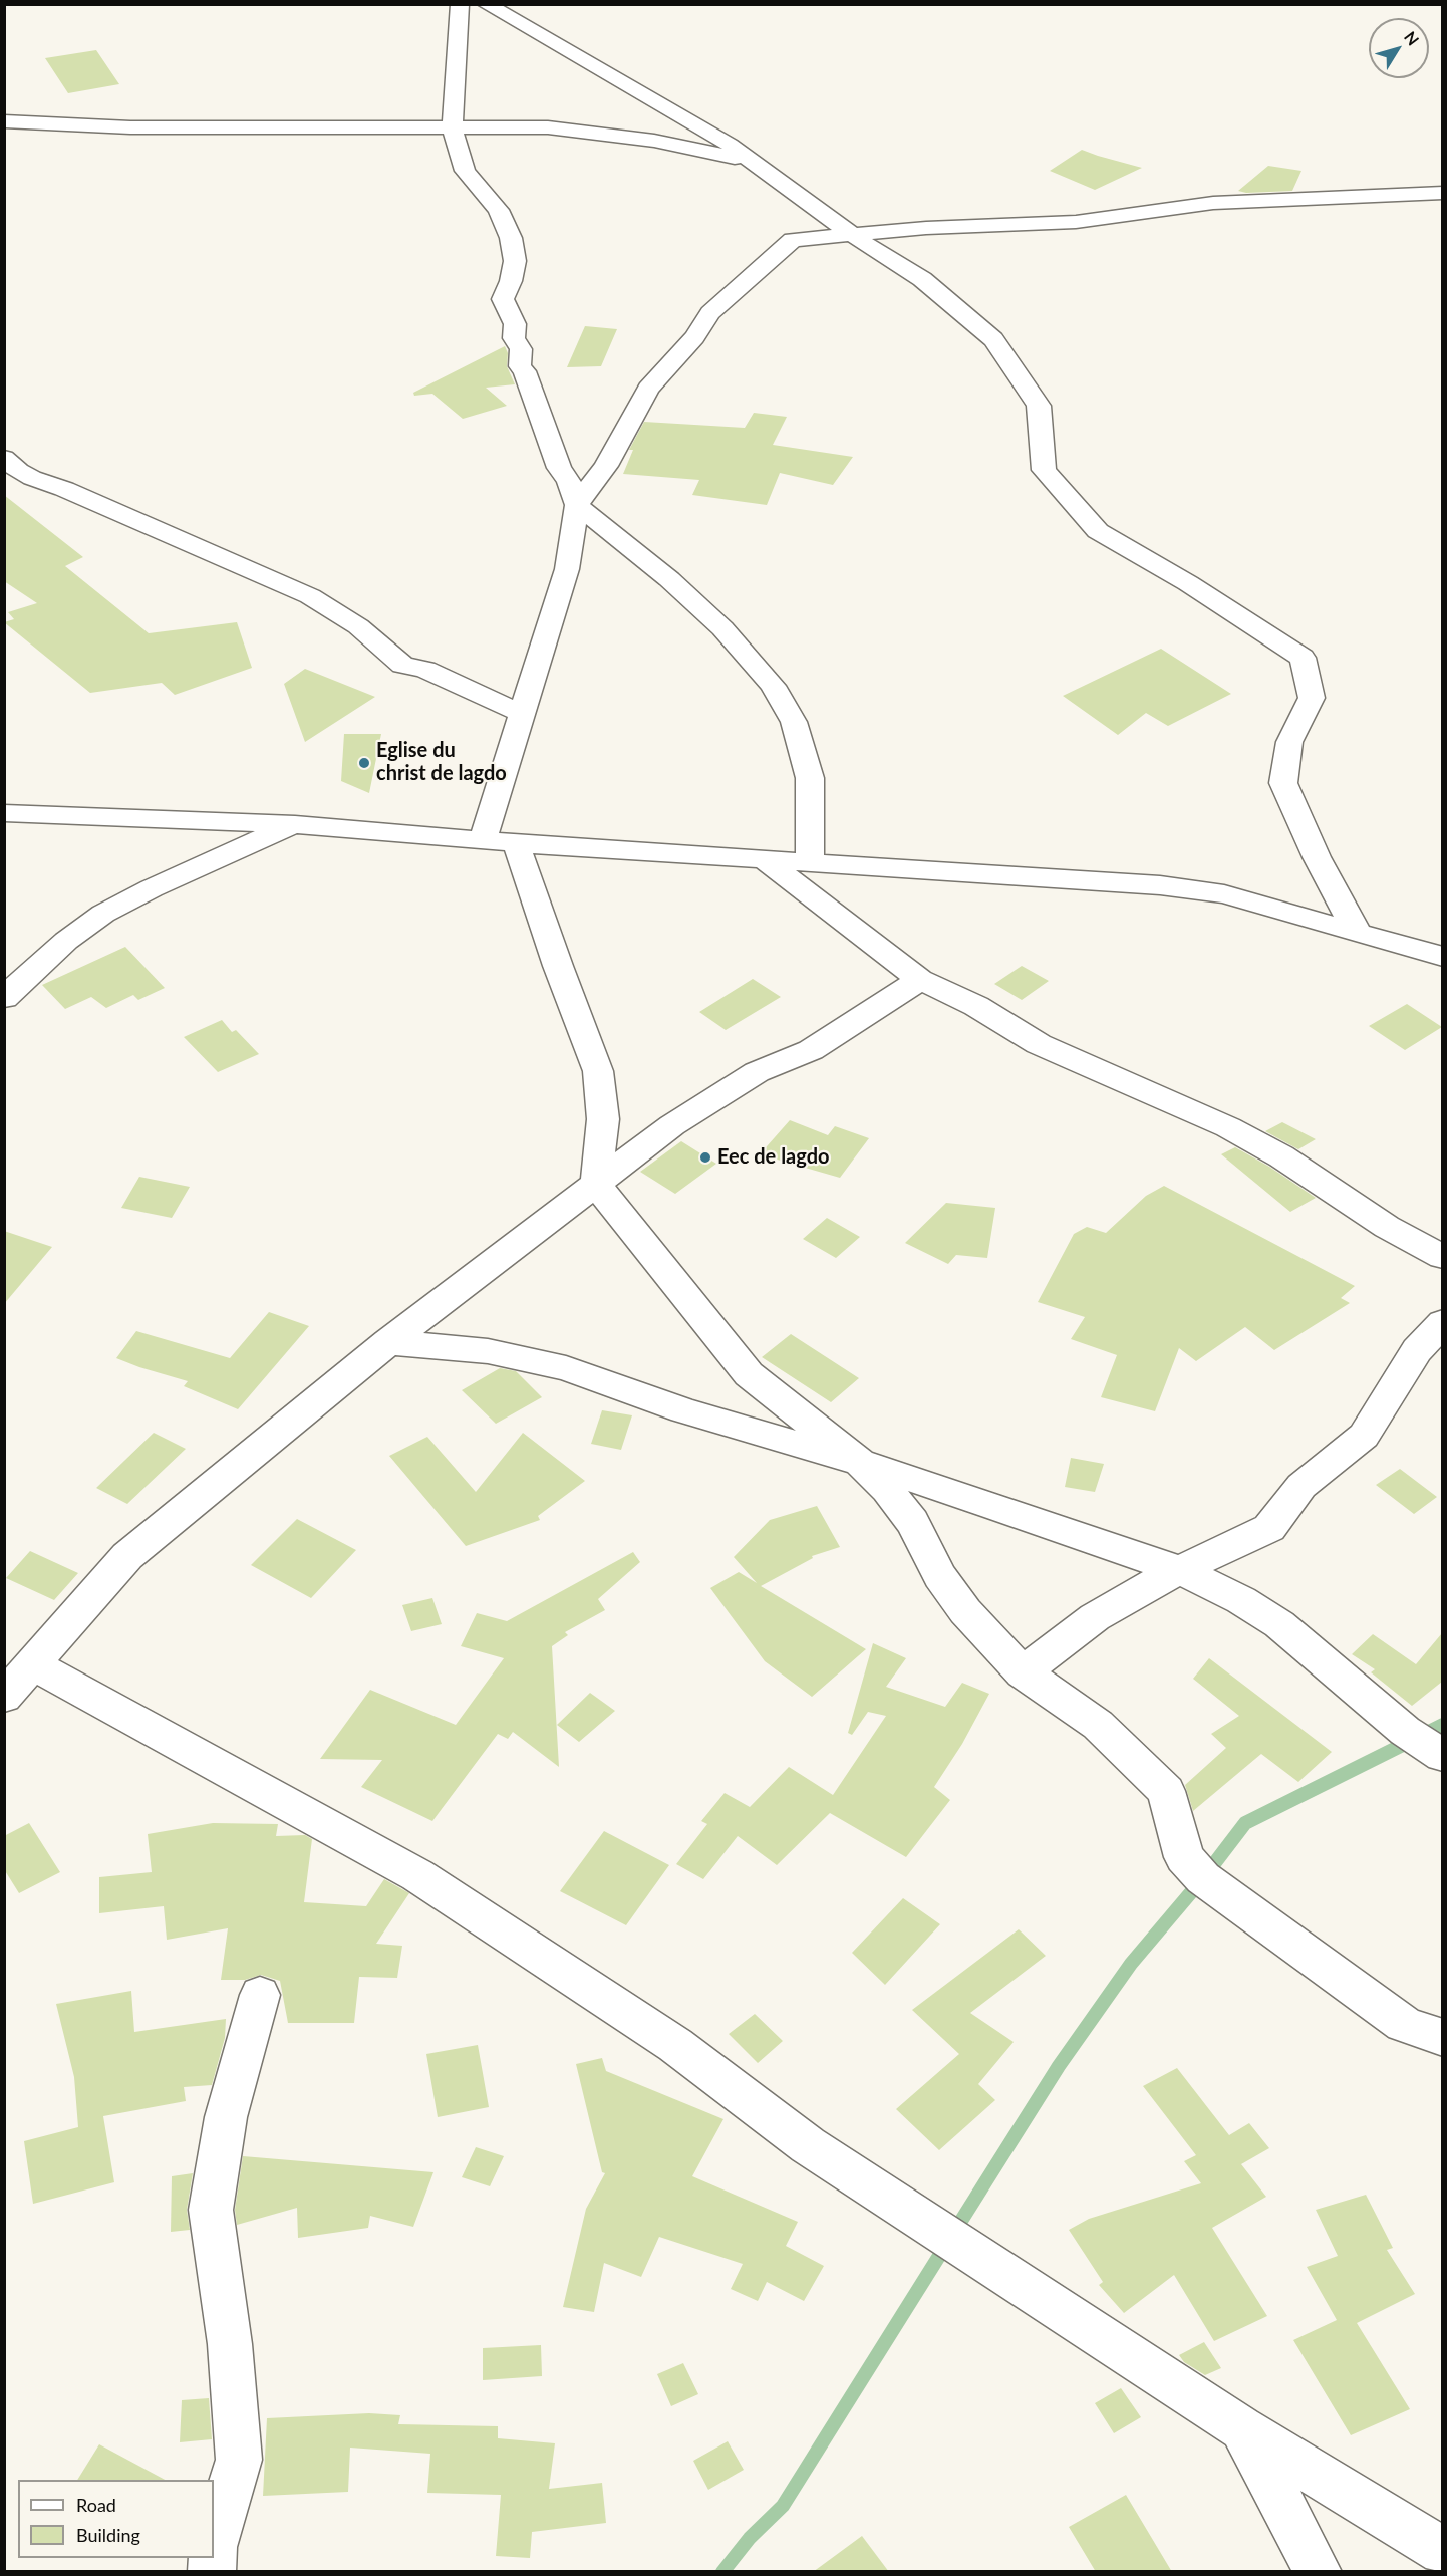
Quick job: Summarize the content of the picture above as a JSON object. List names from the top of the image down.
{
  "places": ["Eglise du christ de lagdo", "Eec de lagdo"],
  "legend": ["Road", "Building"],
  "north": "top right"
}
